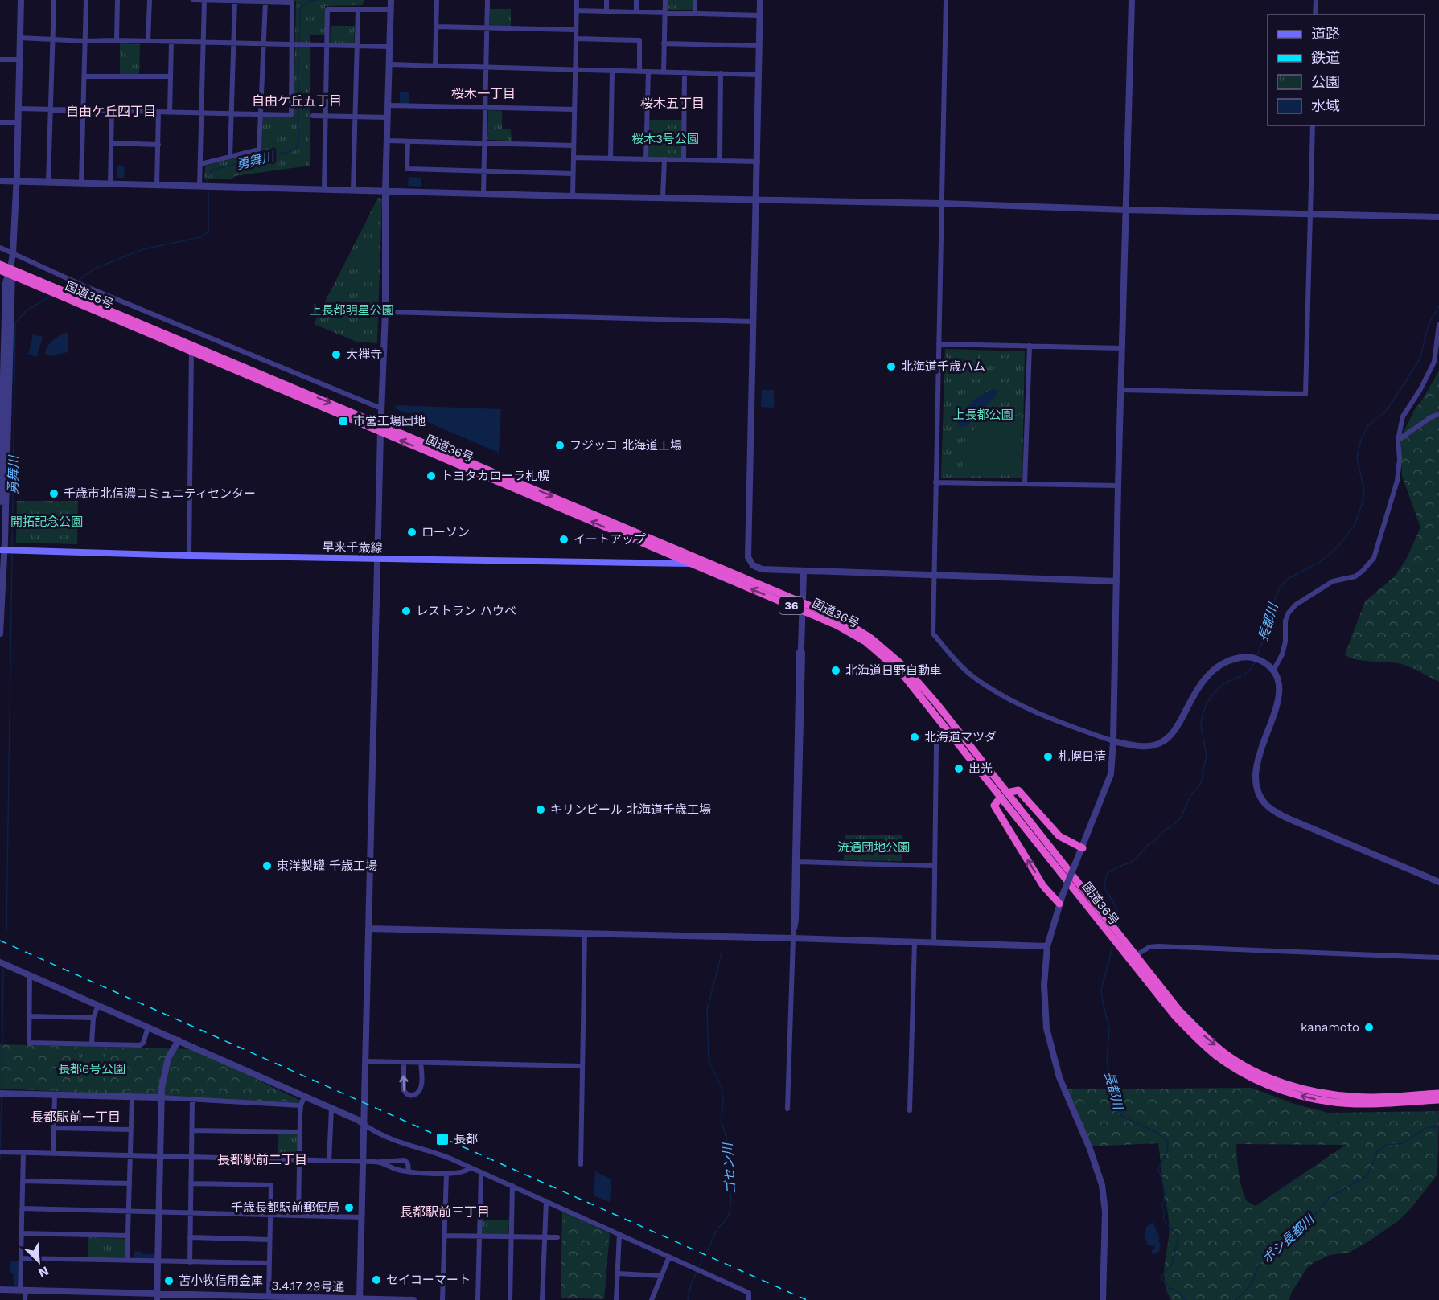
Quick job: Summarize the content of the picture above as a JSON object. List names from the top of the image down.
{
  "streets": {
    "highway": ["国道36号", "36"],
    "main road": ["早来千歳線"],
    "street": ["3.4.17 29号通"]
  },
  "crossings": [
    ["国道36号", "早来千歳線"]
  ],
  "districts": [
    "桜木一丁目",
    "自由ケ丘五丁目",
    "桜木五丁目",
    "自由ケ丘四丁目",
    "長都駅前一丁目",
    "長都駅前二丁目",
    "長都駅前三丁目"
  ],
  "water": [
    "勇舞川",
    "長都川",
    "ゴセン川",
    "ポシ長都川"
  ],
  "parks": [
    "桜木3号公園",
    "上長都明星公園",
    "上長都公園",
    "開拓記念公園",
    "流通団地公園",
    "長都6号公園"
  ],
  "places": {
    "other": [
      "大禅寺",
      "北海道千歳ハム",
      "フジッコ 北海道工場",
      "トヨタカローラ札幌",
      "千歳市北信濃コミュニティセンター",
      "ローソン",
      "イートアップ",
      "レストラン ハウベ",
      "北海道日野自動車",
      "北海道マツダ",
      "札幌日清",
      "出光",
      "キリンビール 北海道千歳工場",
      "東洋製罐 千歳工場",
      "kanamoto",
      "千歳長都駅前郵便局",
      "セイコーマート",
      "苫小牧信用金庫"
    ],
    "transit": ["市営工場団地", "長都"]
  },
  "legend": [
    "道路",
    "鉄道",
    "公園",
    "水域"
  ],
  "north": "bottom right"
}
